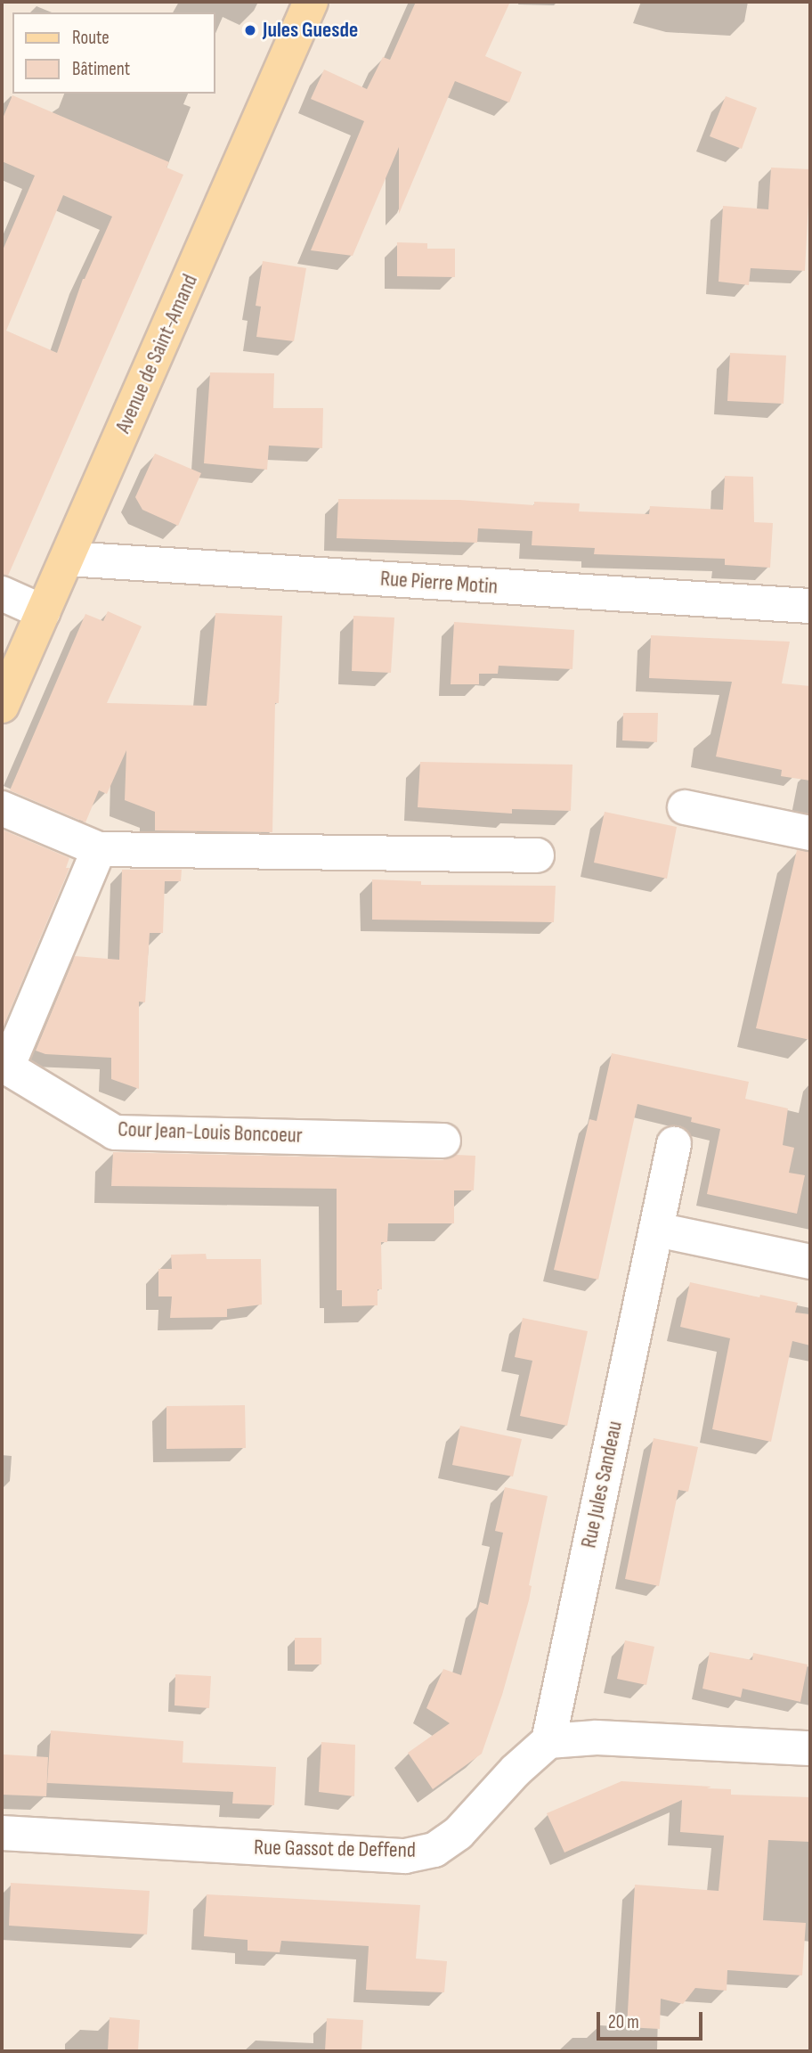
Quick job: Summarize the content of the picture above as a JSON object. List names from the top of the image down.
{
  "streets": {
    "main road": ["Avenue de Saint-Amand"],
    "street": [
      "Rue Pierre Motin",
      "Cour Jean-Louis Boncoeur",
      "Rue Jules Sandeau",
      "Rue Gassot de Deffend"
    ]
  },
  "crossings": [
    ["Avenue de Saint-Amand", "Rue Pierre Motin"],
    ["Rue Jules Sandeau", "Rue Gassot de Deffend"]
  ],
  "places": ["Jules Guesde"],
  "legend": ["Route", "Bâtiment"],
  "scale_bar": "20 m"
}
